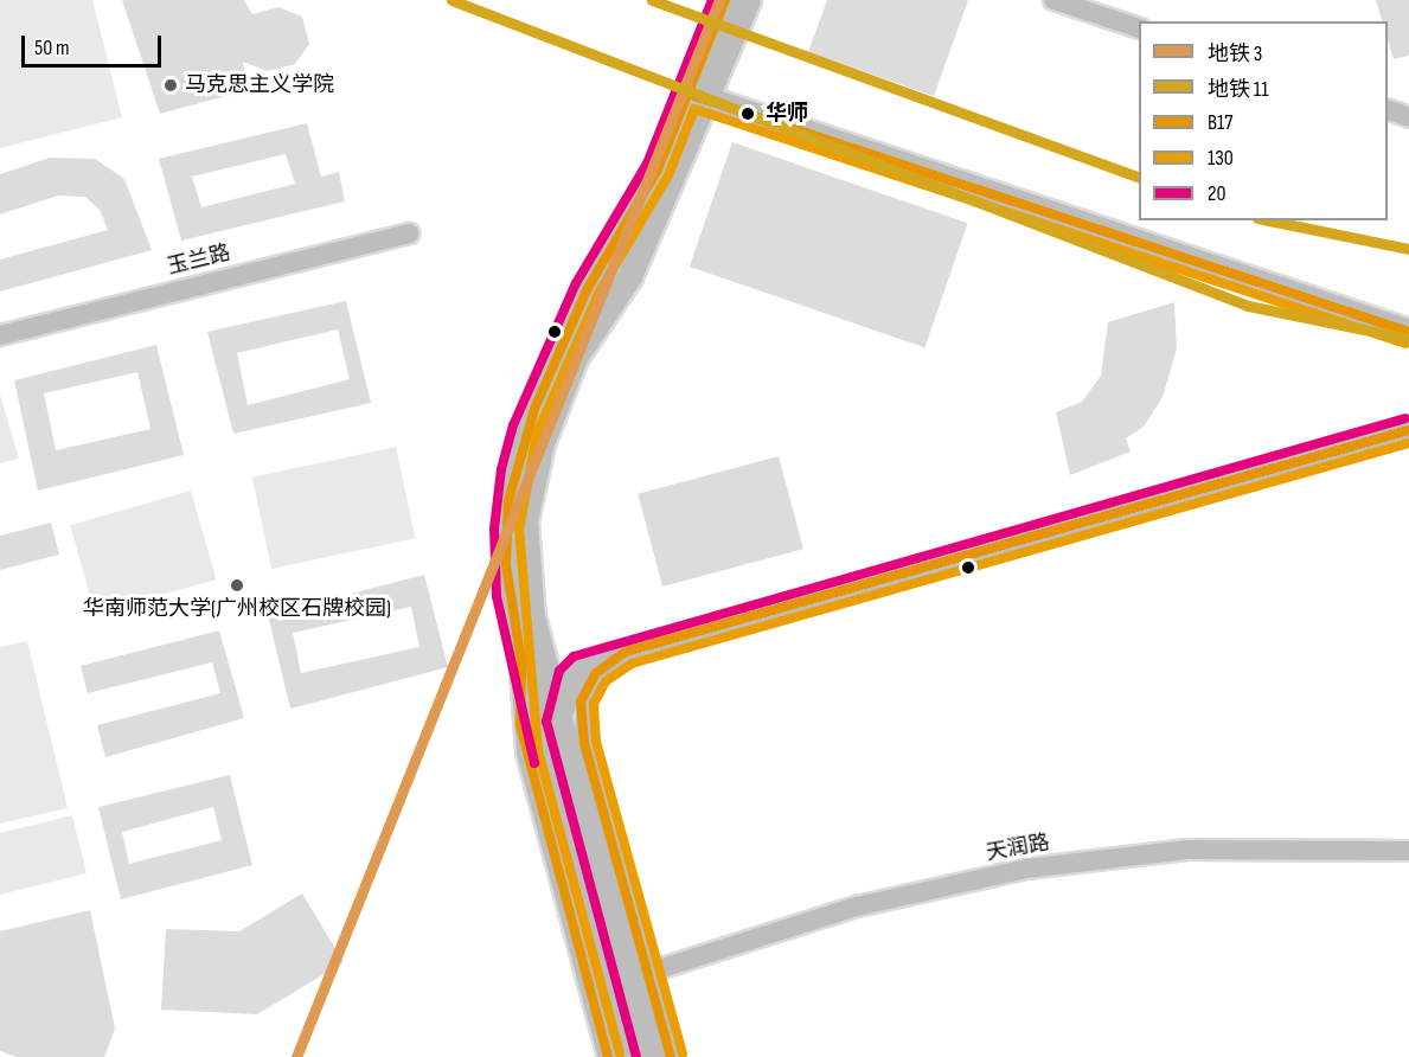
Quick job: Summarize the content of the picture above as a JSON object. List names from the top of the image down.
{
  "streets": {
    "street": ["玉兰路", "天润路"]
  },
  "places": ["马克思主义学院", "华师", "华南师范大学(广州校区石牌校园)"],
  "lines": [
    "metro line 3",
    "metro line 11",
    "transit line B17",
    "transit line 20",
    "transit line 130"
  ],
  "legend": [
    "地铁 3",
    "地铁 11",
    "B17",
    "130",
    "20"
  ],
  "scale_bar": "50 m"
}
